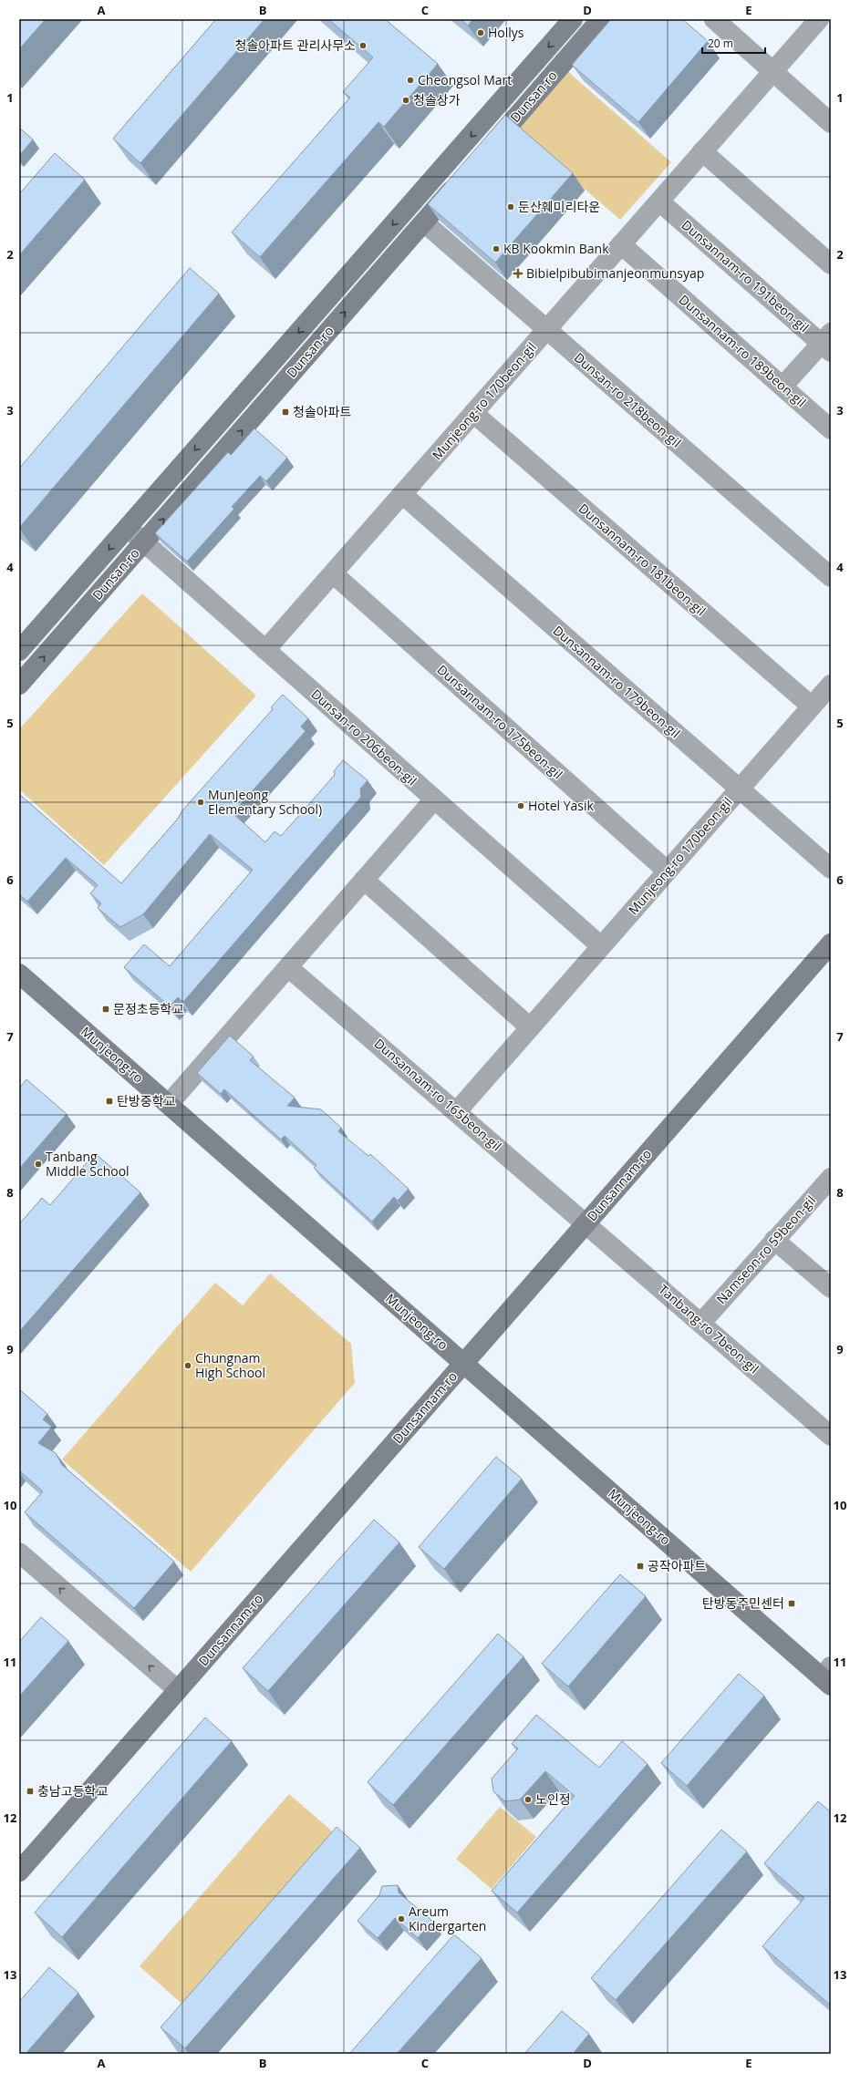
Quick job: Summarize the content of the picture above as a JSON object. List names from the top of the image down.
{
  "streets": {
    "main road": ["Dunsan-ro", "Munjeong-ro", "Dunsannam-ro"],
    "street": [
      "Dunsannam-ro 191beon-gil",
      "Dunsannam-ro 189beon-gil",
      "Dunsan-ro 218beon-gil",
      "Munjeong-ro 170beon-gil",
      "Dunsannam-ro 181beon-gil",
      "Dunsannam-ro 179beon-gil",
      "Dunsannam-ro 175beon-gil",
      "Dunsan-ro 206beon-gil",
      "Dunsannam-ro 165beon-gil",
      "Namseon-ro 59beon-gil",
      "Tanbang-ro 7beon-gil"
    ]
  },
  "crossings": [
    ["Dunsan-ro", "Dunsan-ro 218beon-gil"],
    ["Dunsan-ro", "Dunsan-ro 206beon-gil"],
    ["Dunsannam-ro 191beon-gil", "Munjeong-ro 170beon-gil"],
    ["Dunsannam-ro 189beon-gil", "Munjeong-ro 170beon-gil"],
    ["Dunsan-ro 218beon-gil", "Munjeong-ro 170beon-gil"],
    ["Munjeong-ro 170beon-gil", "Dunsannam-ro 181beon-gil"],
    ["Munjeong-ro 170beon-gil", "Dunsannam-ro 179beon-gil"],
    ["Munjeong-ro 170beon-gil", "Dunsannam-ro 175beon-gil"],
    ["Munjeong-ro 170beon-gil", "Dunsan-ro 206beon-gil"],
    ["Munjeong-ro 170beon-gil", "Dunsannam-ro 165beon-gil"],
    ["Munjeong-ro", "Dunsannam-ro"],
    ["Dunsannam-ro 165beon-gil", "Dunsannam-ro"],
    ["Dunsannam-ro 165beon-gil", "Tanbang-ro 7beon-gil"],
    ["Dunsannam-ro", "Tanbang-ro 7beon-gil"],
    ["Namseon-ro 59beon-gil", "Tanbang-ro 7beon-gil"]
  ],
  "places": {
    "other": [
      "Hollys",
      "청솔아파트 관리사무소",
      "Cheongsol Mart",
      "청솔상가",
      "둔산훼미리타운",
      "KB Kookmin Bank",
      "MunJeong Elementary School)",
      "Hotel Yasik",
      "Tanbang Middle School",
      "Chungnam High School",
      "노인정",
      "Areum Kindergarten"
    ],
    "health": ["Bibielpibubimanjeonmunsyap"],
    "transit": [
      "청솔아파트",
      "문정초등학교",
      "탄방중학교",
      "공작아파트",
      "탄방동주민센터",
      "충남고등학교"
    ]
  },
  "scale_bar": "20 m",
  "grid": {
    "columns": [
      "A",
      "B",
      "C",
      "D",
      "E"
    ],
    "rows": [
      "1",
      "2",
      "3",
      "4",
      "5",
      "6",
      "7",
      "8",
      "9",
      "10",
      "11",
      "12",
      "13"
    ]
  }
}
